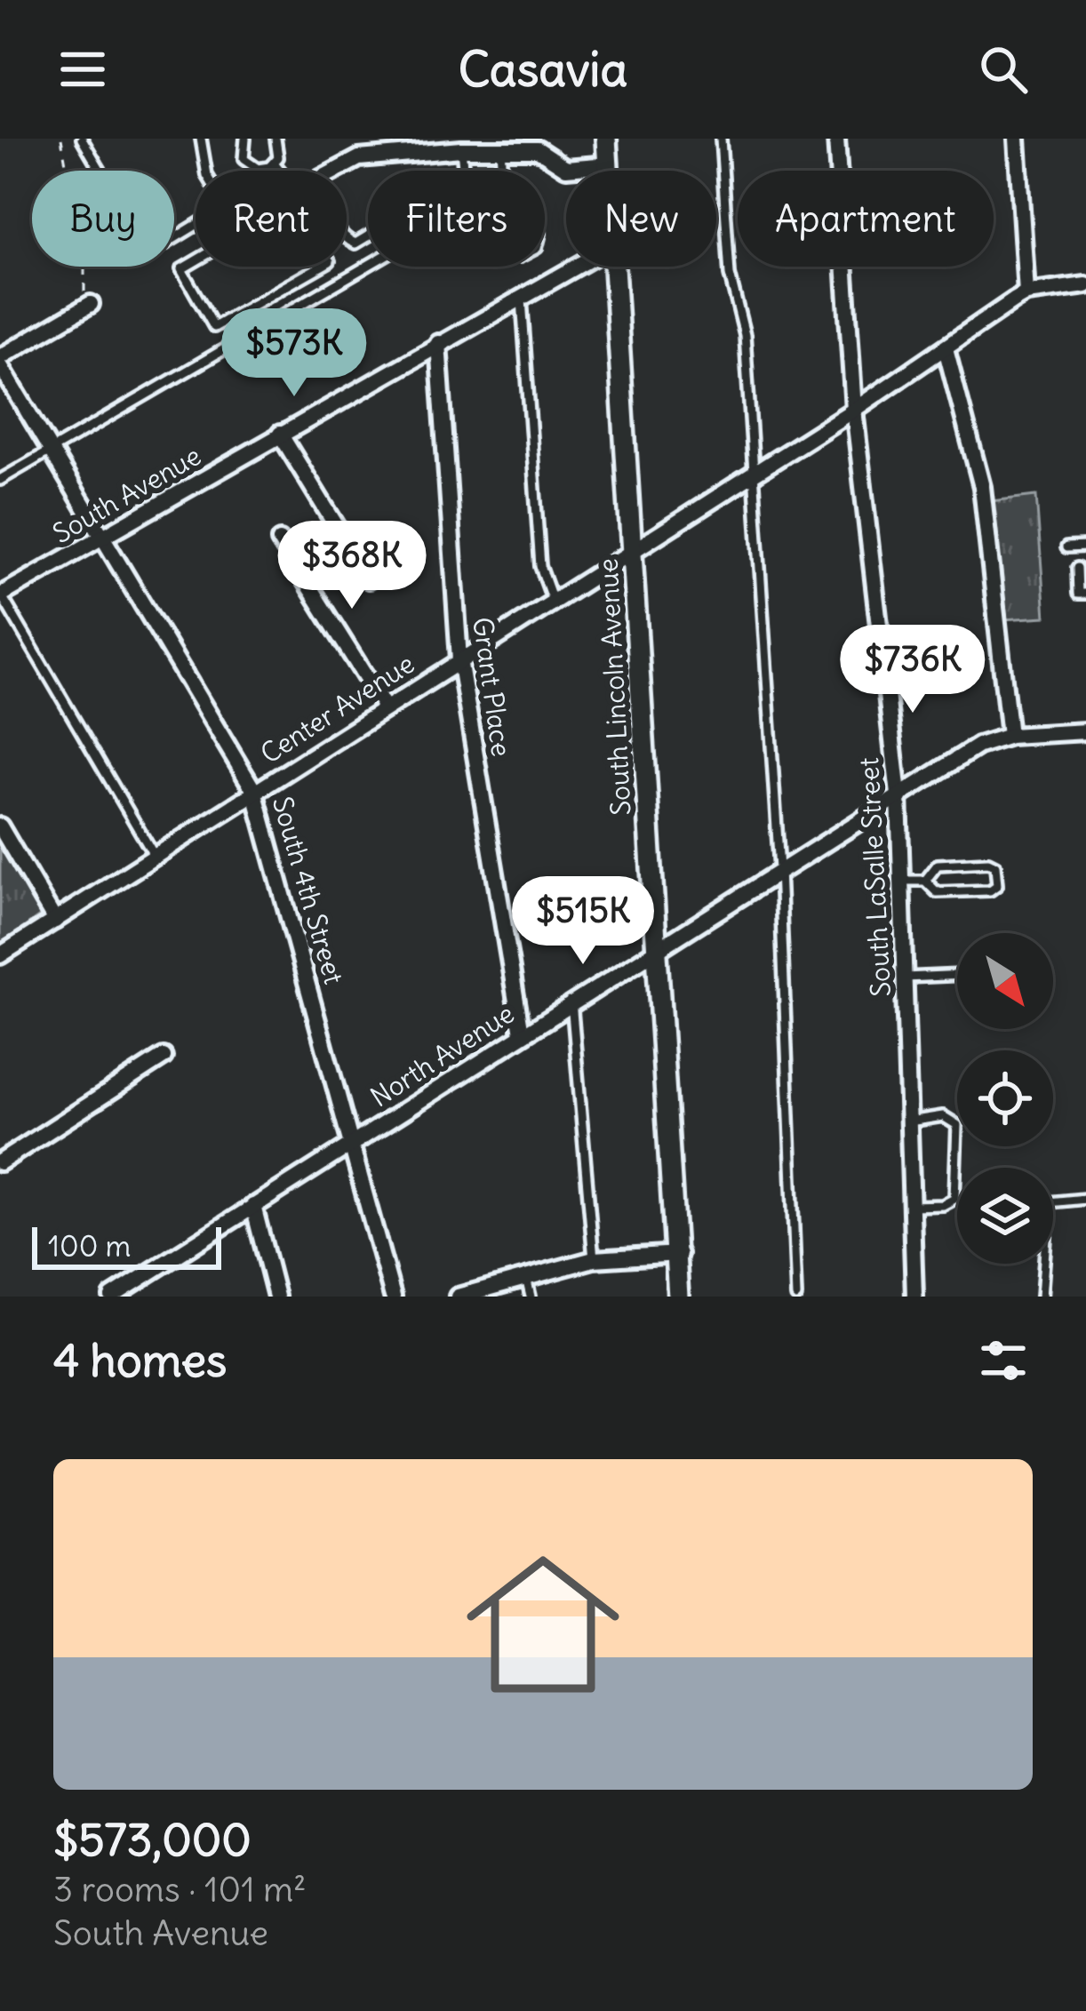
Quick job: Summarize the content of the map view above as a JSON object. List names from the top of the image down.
{
  "streets": {
    "street": [
      "South Avenue",
      "Grant Place",
      "South Lincoln Avenue",
      "Center Avenue",
      "South LaSalle Street",
      "South 4th Street",
      "North Avenue"
    ]
  },
  "crossings": [
    ["South Avenue", "Grant Place"],
    ["South Avenue", "South 4th Street"],
    ["Grant Place", "Center Avenue"],
    ["Grant Place", "North Avenue"],
    ["South Lincoln Avenue", "Center Avenue"],
    ["South Lincoln Avenue", "North Avenue"],
    ["Center Avenue", "South LaSalle Street"],
    ["Center Avenue", "South 4th Street"],
    ["South LaSalle Street", "North Avenue"],
    ["South 4th Street", "North Avenue"]
  ],
  "scale_bar": "100 m",
  "north": "bottom right",
  "page": {
    "header": "Casavia",
    "chip": [
      "Buy",
      "Rent",
      "Filters",
      "New",
      "Apartment"
    ],
    "price": [
      "$573K",
      "$368K",
      "$736K",
      "$515K"
    ],
    "scale": "100 m",
    "heading": "4 homes",
    "list": [
      {
        "name": "$573,000",
        "note": "3 rooms · 101 m² · South Avenue"
      }
    ]
  }
}
